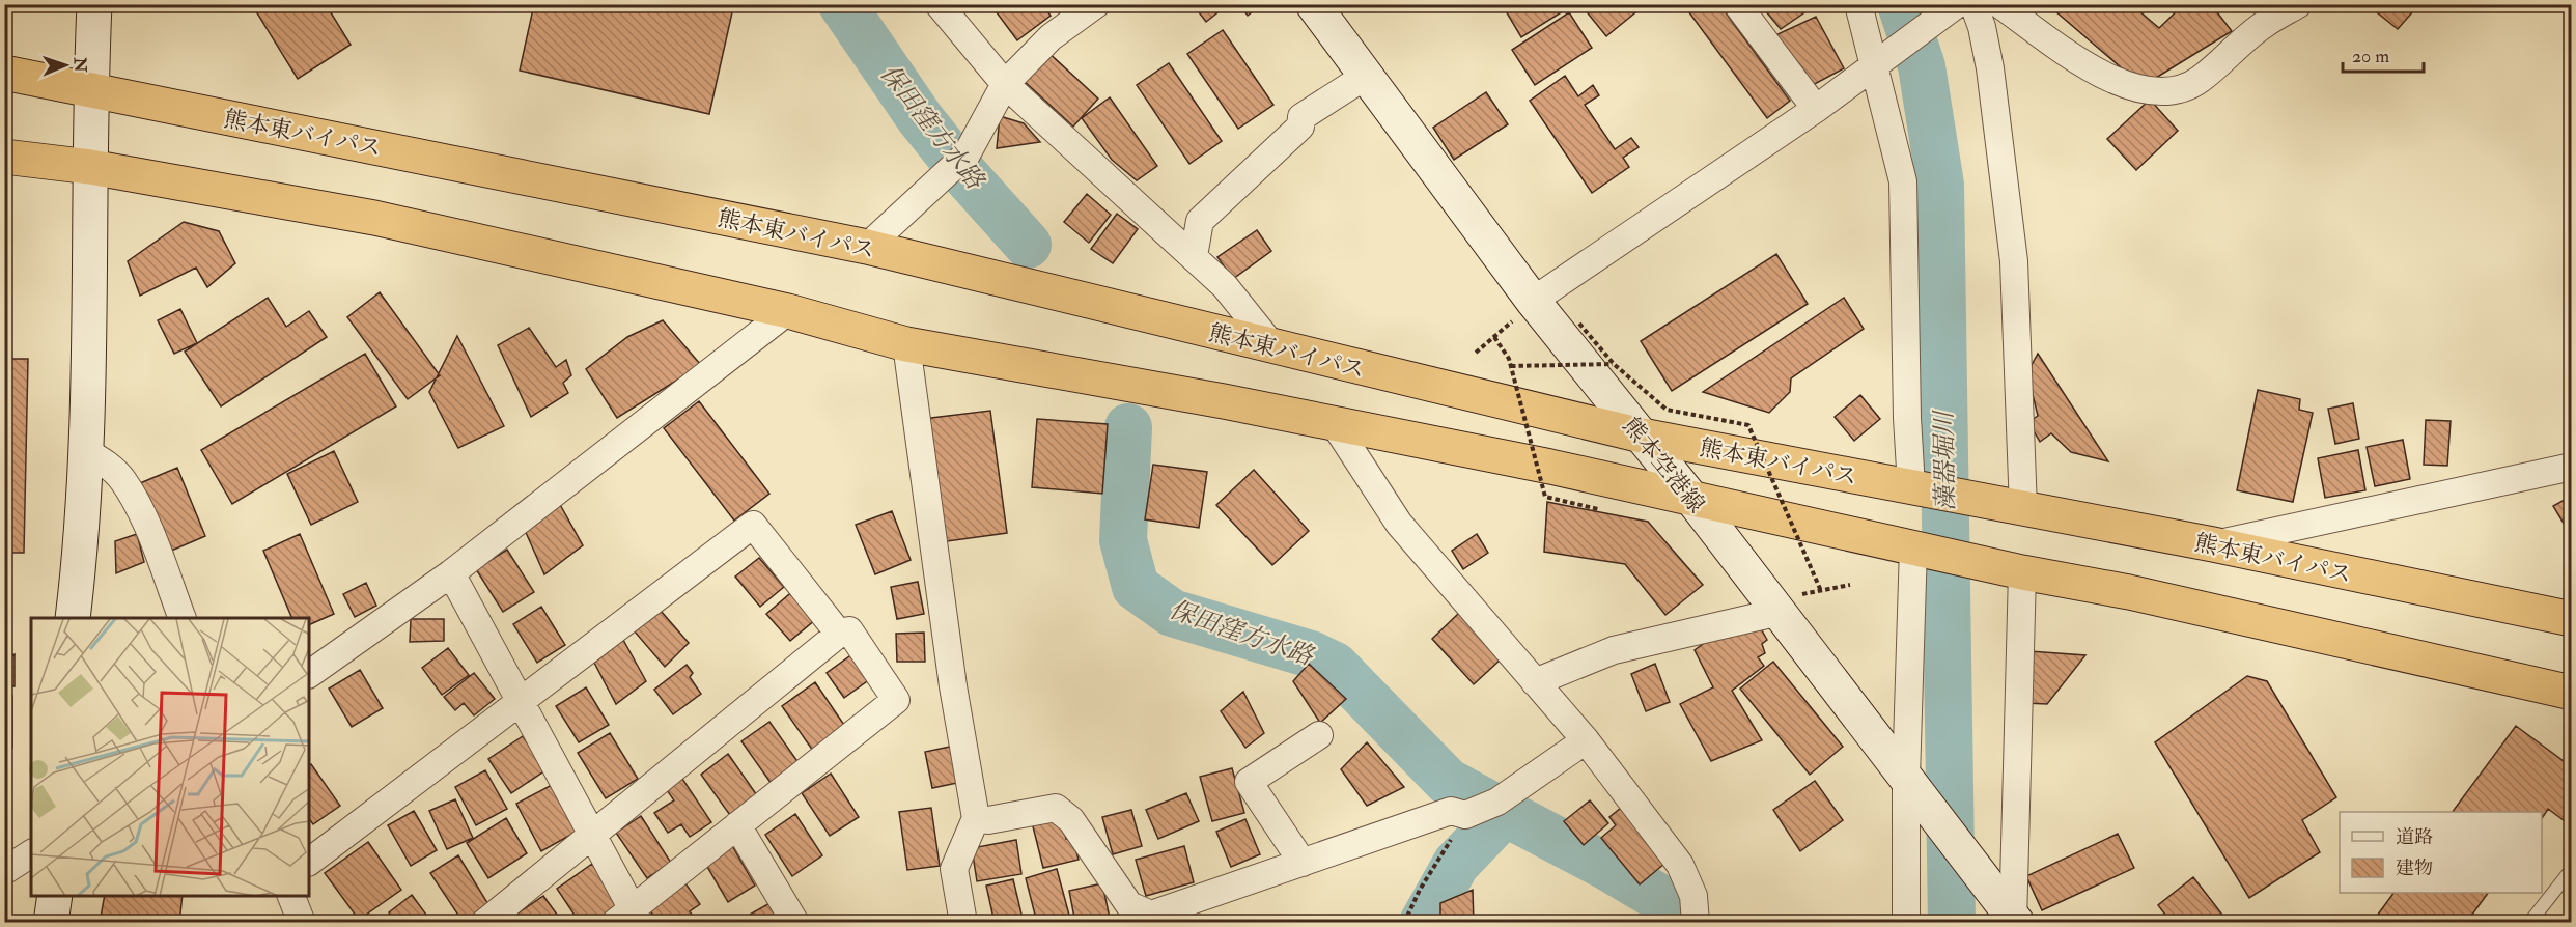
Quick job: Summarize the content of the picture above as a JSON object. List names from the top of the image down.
{
  "streets": {
    "highway": ["熊本東バイパス"],
    "main road": ["熊本空港線"]
  },
  "crossings": [
    ["熊本東バイパス", "熊本空港線"]
  ],
  "water": ["保田窪方水路", "藻器堀川"],
  "legend": ["道路", "建物"],
  "scale_bar": "20 m",
  "north": "right"
}
